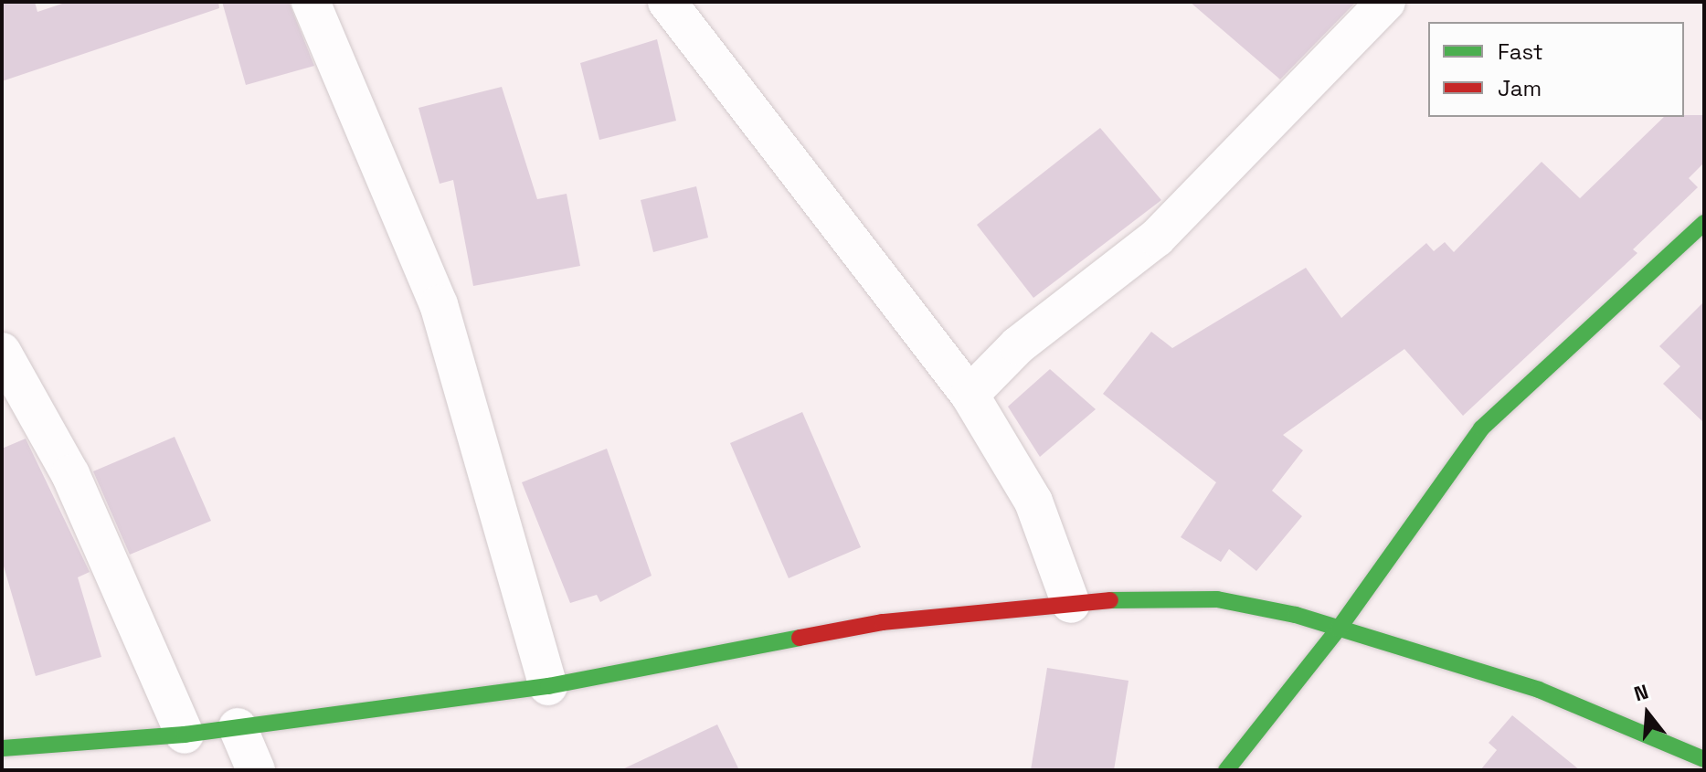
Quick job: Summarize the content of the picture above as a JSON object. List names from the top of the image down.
{
  "legend": ["Fast", "Jam"],
  "north": "top"
}
